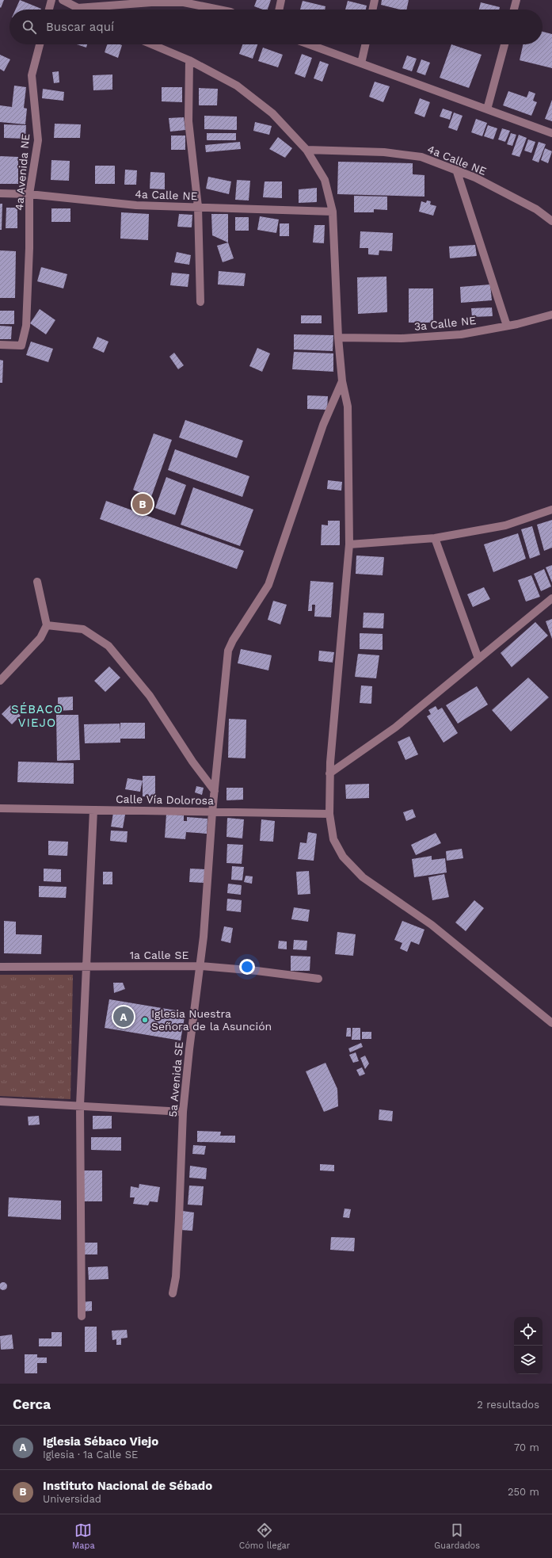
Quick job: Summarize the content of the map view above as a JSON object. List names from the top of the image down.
{
  "streets": {
    "street": [
      "4a Calle NE",
      "4a Avenida NE",
      "3a Calle NE",
      "Calle Vía Dolorosa",
      "1a Calle SE",
      "5a Avenida SE"
    ]
  },
  "crossings": [
    ["4a Calle NE", "4a Avenida NE"],
    ["Calle Vía Dolorosa", "5a Avenida SE"],
    ["1a Calle SE", "5a Avenida SE"]
  ],
  "districts": ["SÉBACO VIEJO"],
  "places": ["Iglesia Nuestra Señora de la Asunción"],
  "page": {
    "search": "Buscar aquí",
    "pins": ["B", "A"],
    "heading": ["Cerca", "2 resultados"],
    "list": [
      {
        "mark": "A",
        "name": "Iglesia Sébaco Viejo",
        "note": "Iglesia · 1a Calle SE",
        "value": "70 m"
      },
      {
        "mark": "B",
        "name": "Instituto Nacional de Sébado",
        "note": "Universidad",
        "value": "250 m"
      }
    ],
    "nav": ["Mapa", "Cómo llegar", "Guardados"]
  }
}
